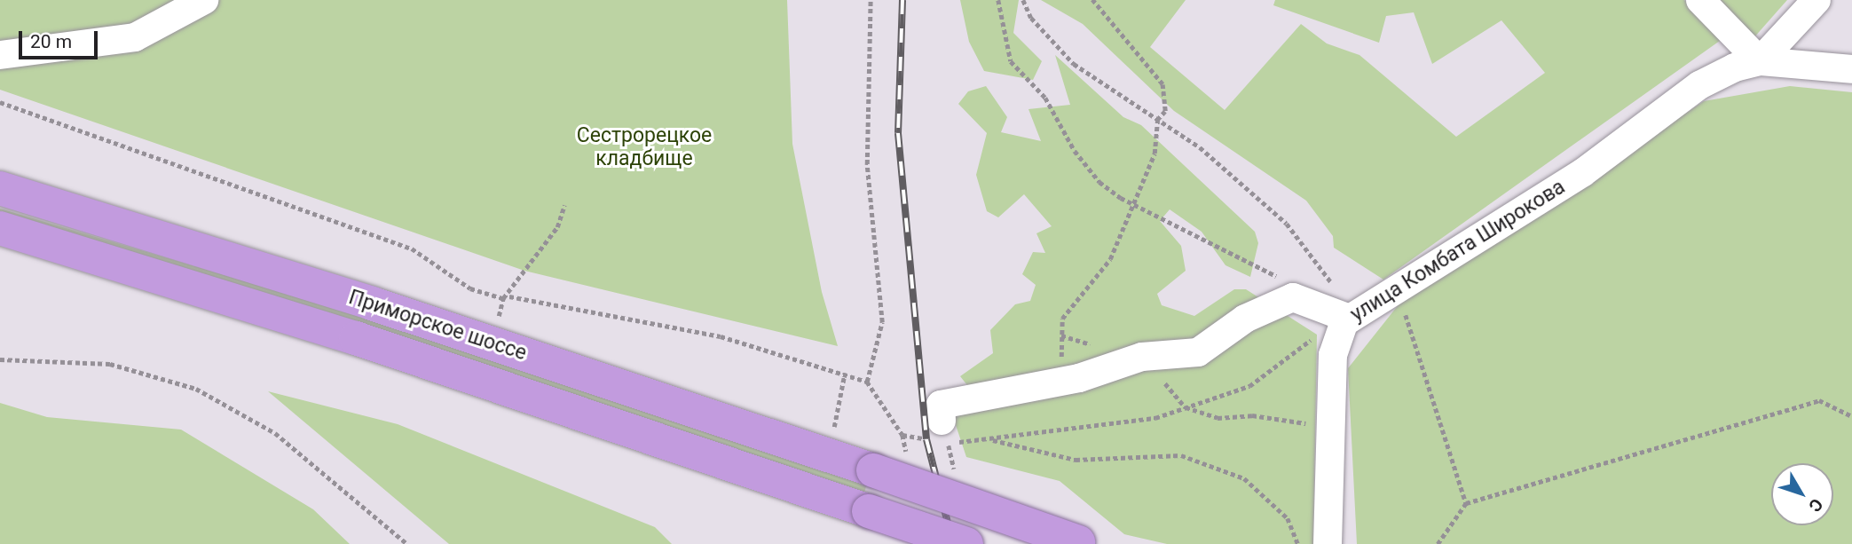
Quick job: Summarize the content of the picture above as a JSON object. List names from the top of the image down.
{
  "streets": {
    "highway": ["Приморское шоссе"],
    "street": ["улица Комбата Широкова"]
  },
  "parks": ["Сестрорецкое кладбище"],
  "scale_bar": "20 m",
  "north": "bottom right"
}
